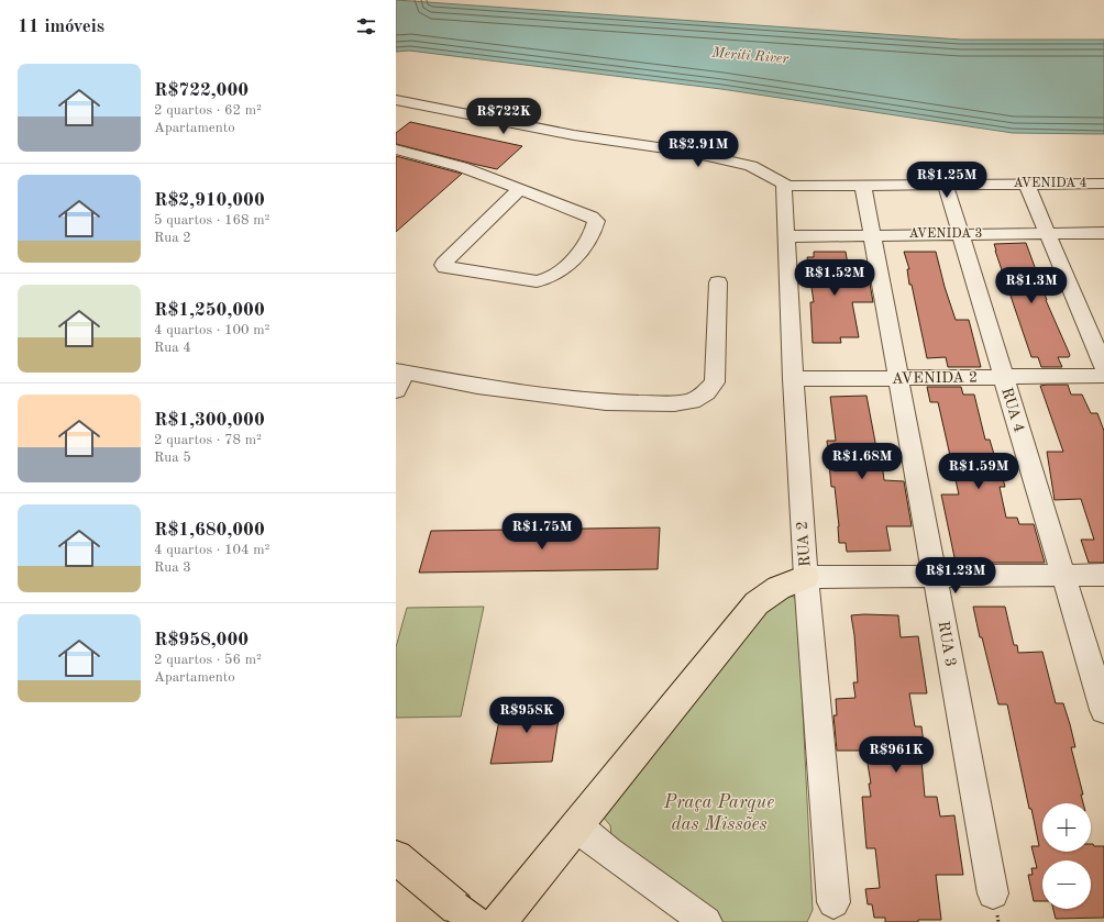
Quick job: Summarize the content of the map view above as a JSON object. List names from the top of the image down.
{
  "streets": {
    "street": [
      "AVENIDA 4",
      "AVENIDA 3",
      "AVENIDA 2",
      "RUA 4",
      "RUA 2",
      "RUA 3"
    ]
  },
  "crossings": [
    ["AVENIDA 4", "RUA 4"],
    ["AVENIDA 4", "RUA 2"],
    ["AVENIDA 4", "RUA 3"],
    ["AVENIDA 3", "RUA 4"],
    ["AVENIDA 3", "RUA 2"],
    ["AVENIDA 3", "RUA 3"],
    ["AVENIDA 2", "RUA 4"],
    ["AVENIDA 2", "RUA 2"],
    ["AVENIDA 2", "RUA 3"]
  ],
  "water": ["Meriti River"],
  "parks": ["Praça Parque das Missões"],
  "page": {
    "heading": "11 imóveis",
    "list": [
      {
        "name": "R$722,000",
        "note": "2 quartos · 62 m² · Apartamento"
      },
      {
        "name": "R$2,910,000",
        "note": "5 quartos · 168 m² · Rua 2"
      },
      {
        "name": "R$1,250,000",
        "note": "4 quartos · 100 m² · Rua 4"
      },
      {
        "name": "R$1,300,000",
        "note": "2 quartos · 78 m² · Rua 5"
      },
      {
        "name": "R$1,680,000",
        "note": "4 quartos · 104 m² · Rua 3"
      },
      {
        "name": "R$958,000",
        "note": "2 quartos · 56 m² · Apartamento"
      }
    ],
    "price": [
      "R$722K",
      "R$2.91M",
      "R$1.25M",
      "R$1.52M",
      "R$1.3M",
      "R$1.68M",
      "R$1.59M",
      "R$1.75M",
      "R$1.23M",
      "R$958K",
      "R$961K"
    ],
    "map_buttons": ["+", "−"]
  }
}
